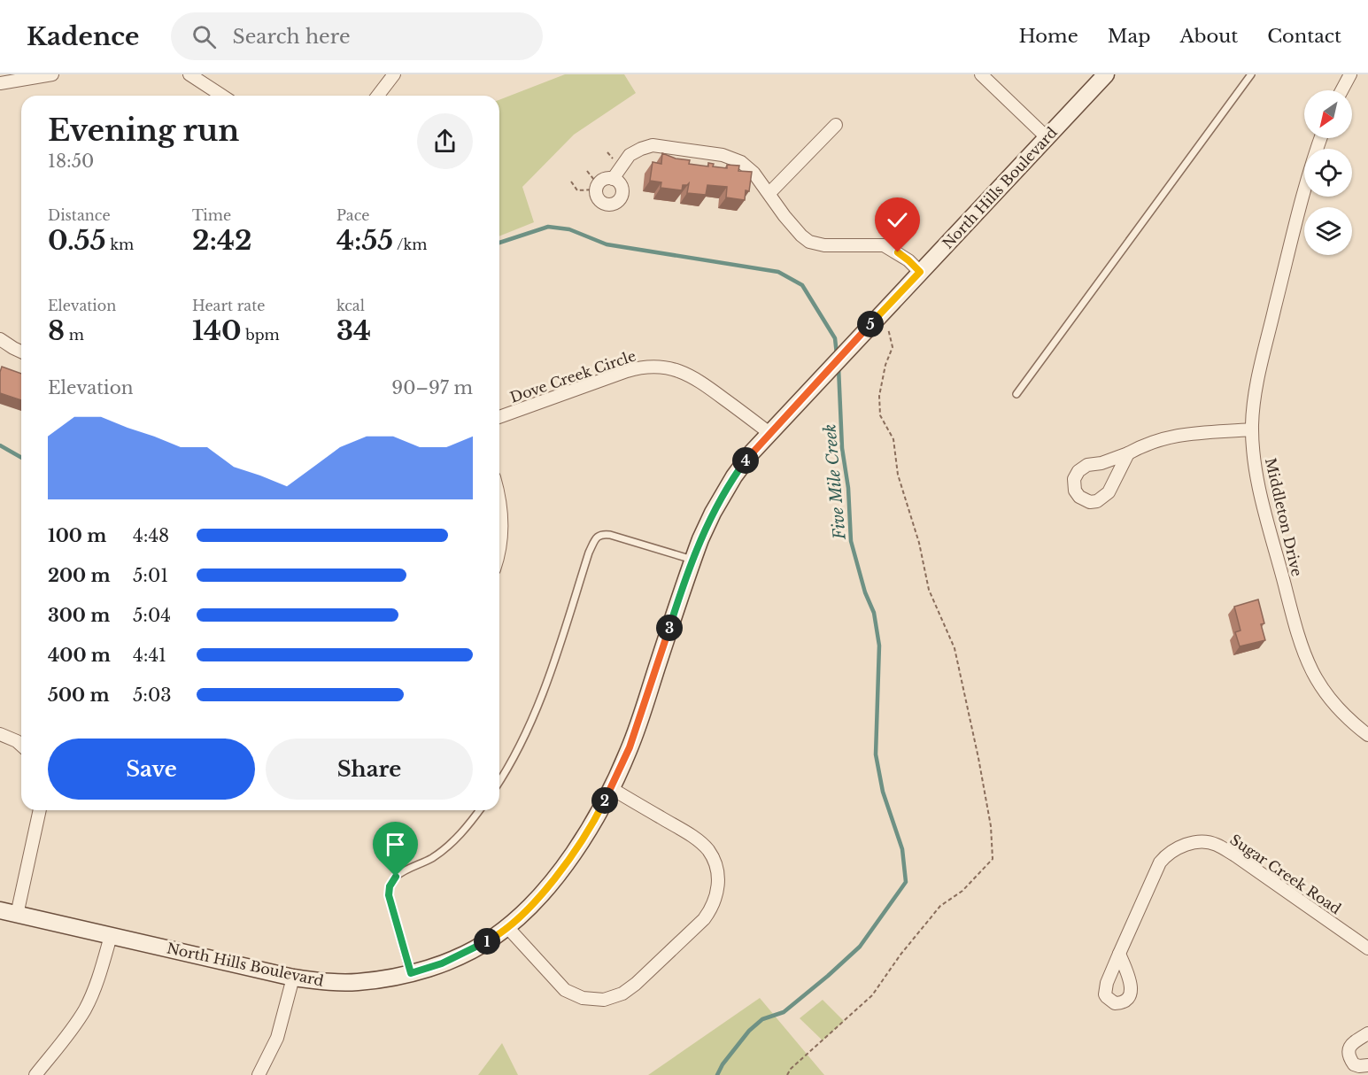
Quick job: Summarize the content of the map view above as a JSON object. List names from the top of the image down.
{
  "streets": {
    "street": [
      "North Hills Boulevard",
      "Dove Creek Circle",
      "Middleton Drive",
      "Sugar Creek Road"
    ]
  },
  "crossings": [
    ["North Hills Boulevard", "Dove Creek Circle"]
  ],
  "water": ["Five Mile Creek"],
  "north": "bottom left",
  "page": {
    "header": "Kadence",
    "search": "Search here",
    "nav": [
      "Home",
      "Map",
      "About",
      "Contact"
    ],
    "heading": ["Evening run", "18:50"],
    "stats": [
      ["Distance", "0.55 km"],
      ["Time", "2:42"],
      ["Pace", "4:55 /km"],
      ["Elevation", "8 m"],
      ["Heart rate", "140 bpm"],
      ["kcal", "34"]
    ],
    "pins": [
      "5",
      "4",
      "3",
      "2",
      "1"
    ],
    "chart": ["Elevation", "90–97 m"],
    "list": [
      {
        "name": "100 m",
        "note": "4:48"
      },
      {
        "name": "200 m",
        "note": "5:01"
      },
      {
        "name": "300 m",
        "note": "5:04"
      },
      {
        "name": "400 m",
        "note": "4:41"
      },
      {
        "name": "500 m",
        "note": "5:03"
      }
    ],
    "buttons": ["Save", "Share"]
  }
}
